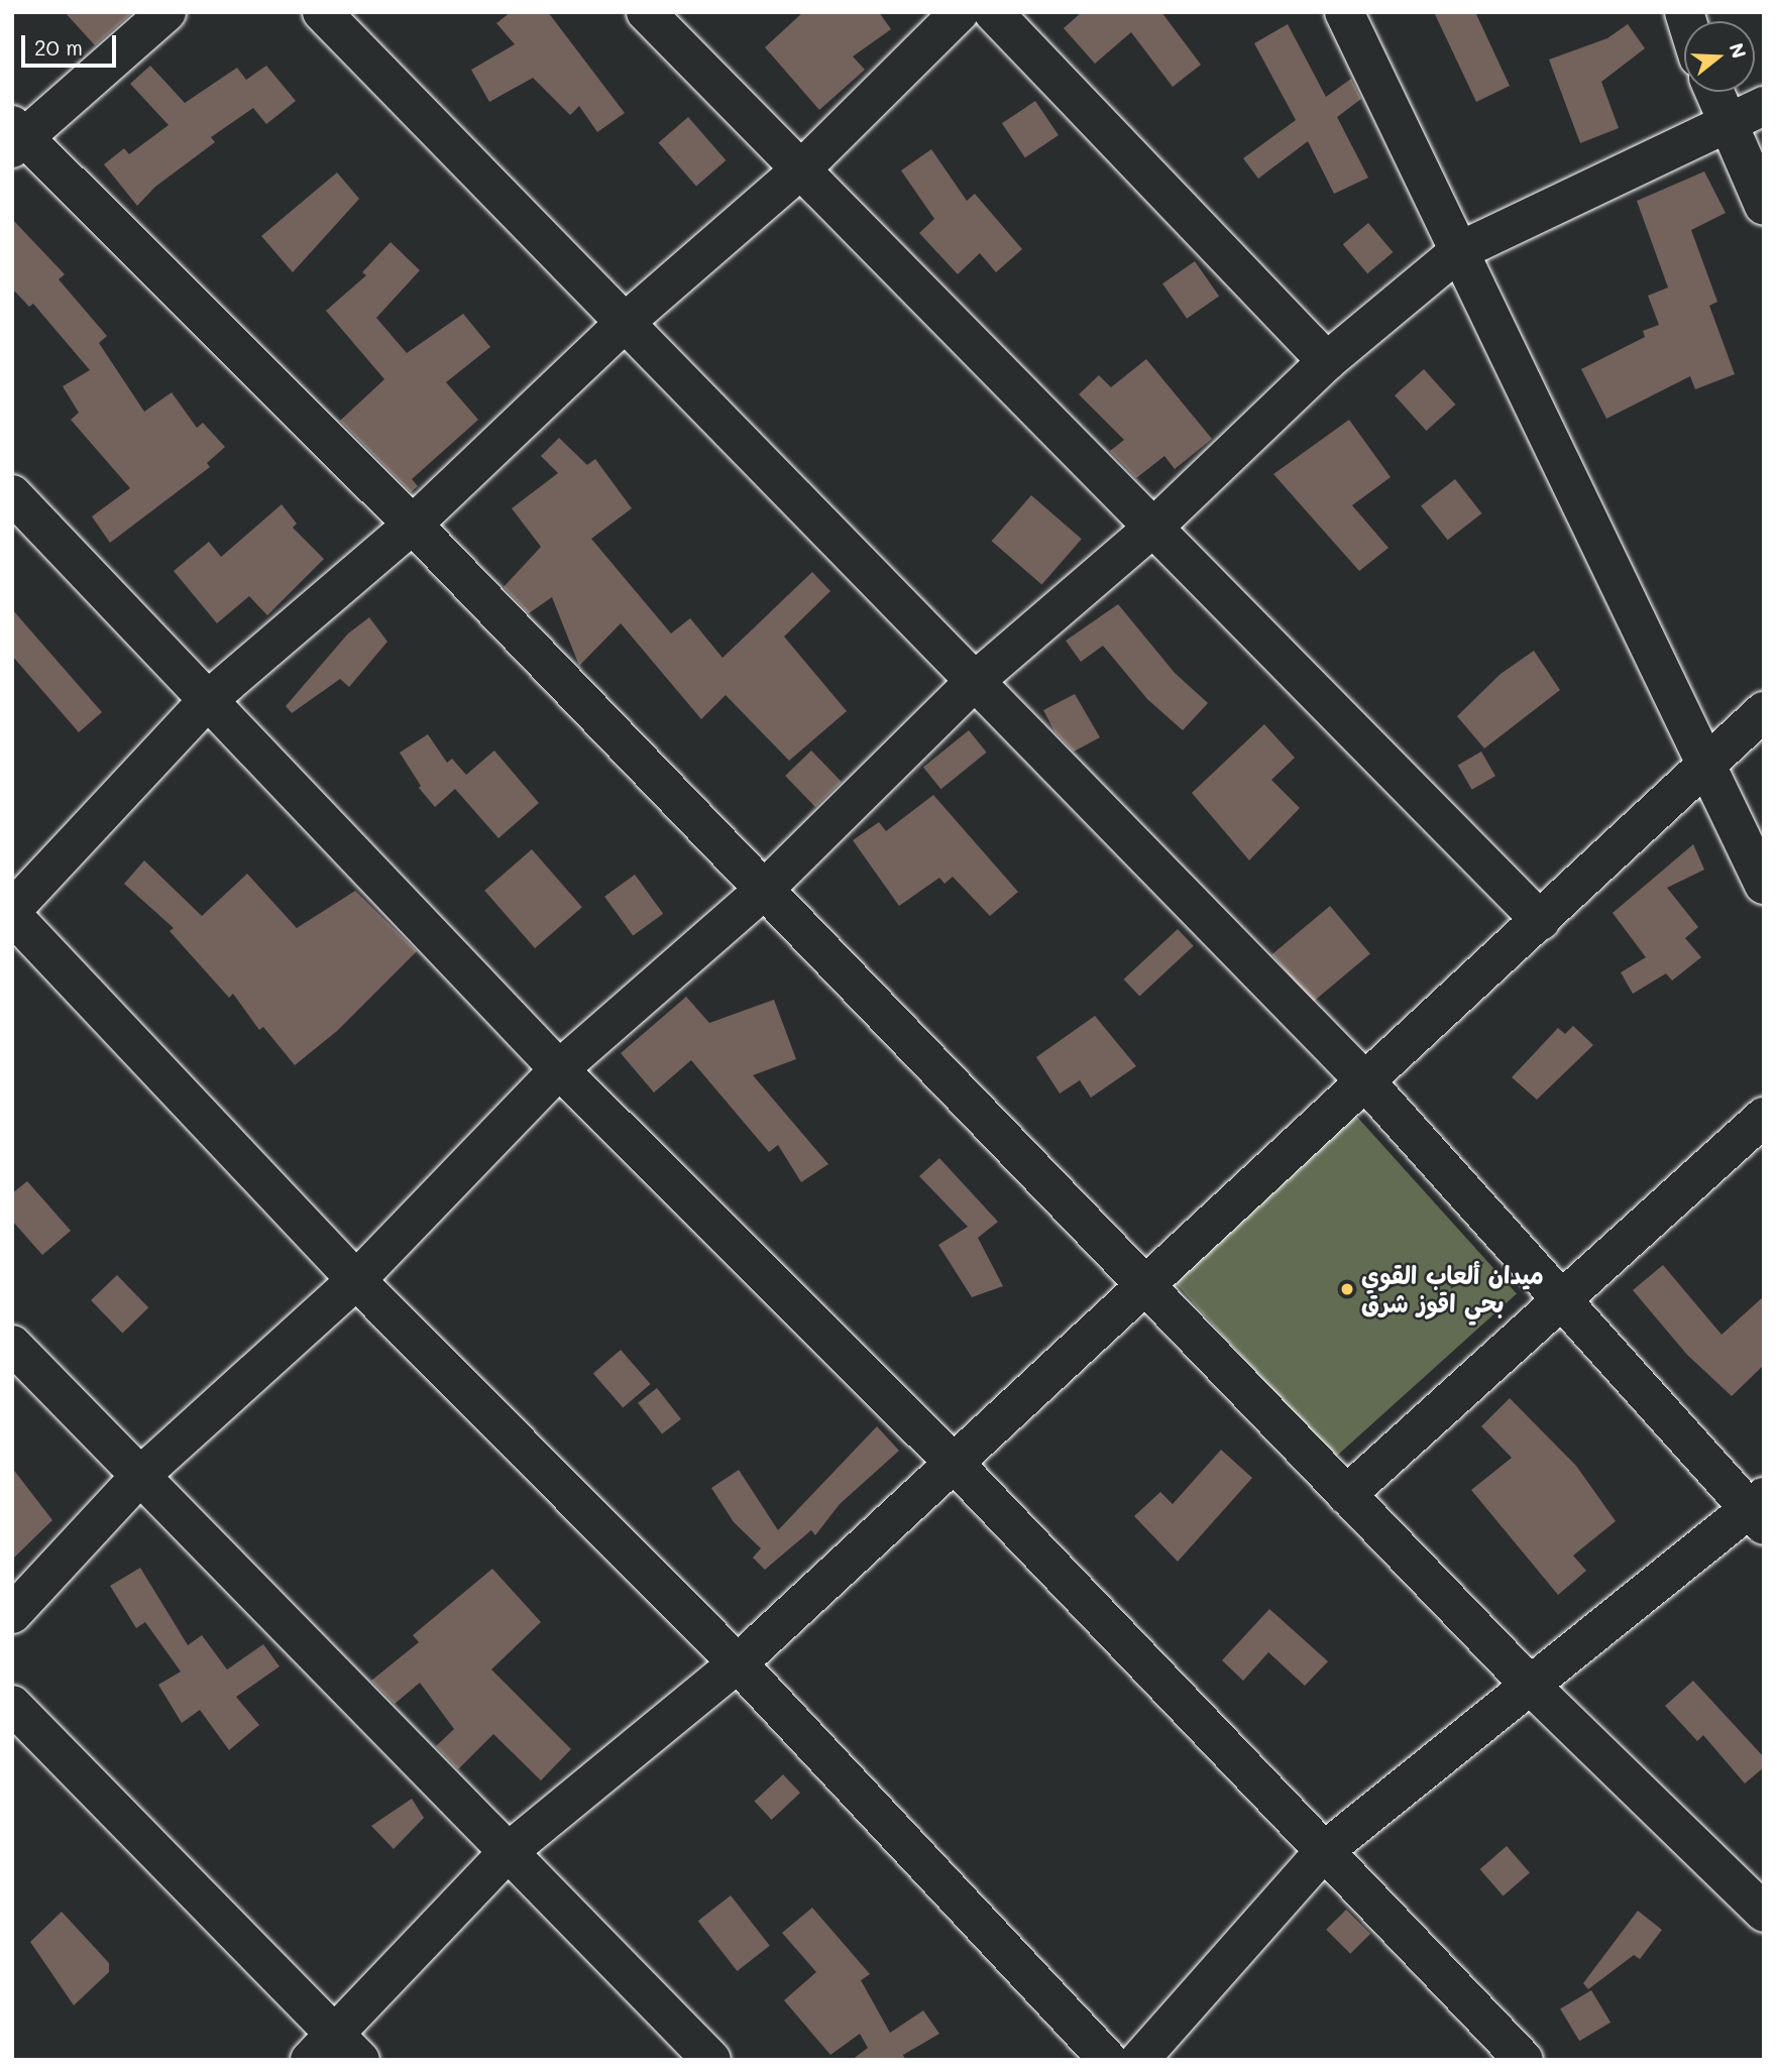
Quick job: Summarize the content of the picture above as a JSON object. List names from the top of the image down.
{
  "places": ["ميدان ألعاب القوي بحي اقوز شرق"],
  "scale_bar": "20 m",
  "north": "right"
}
